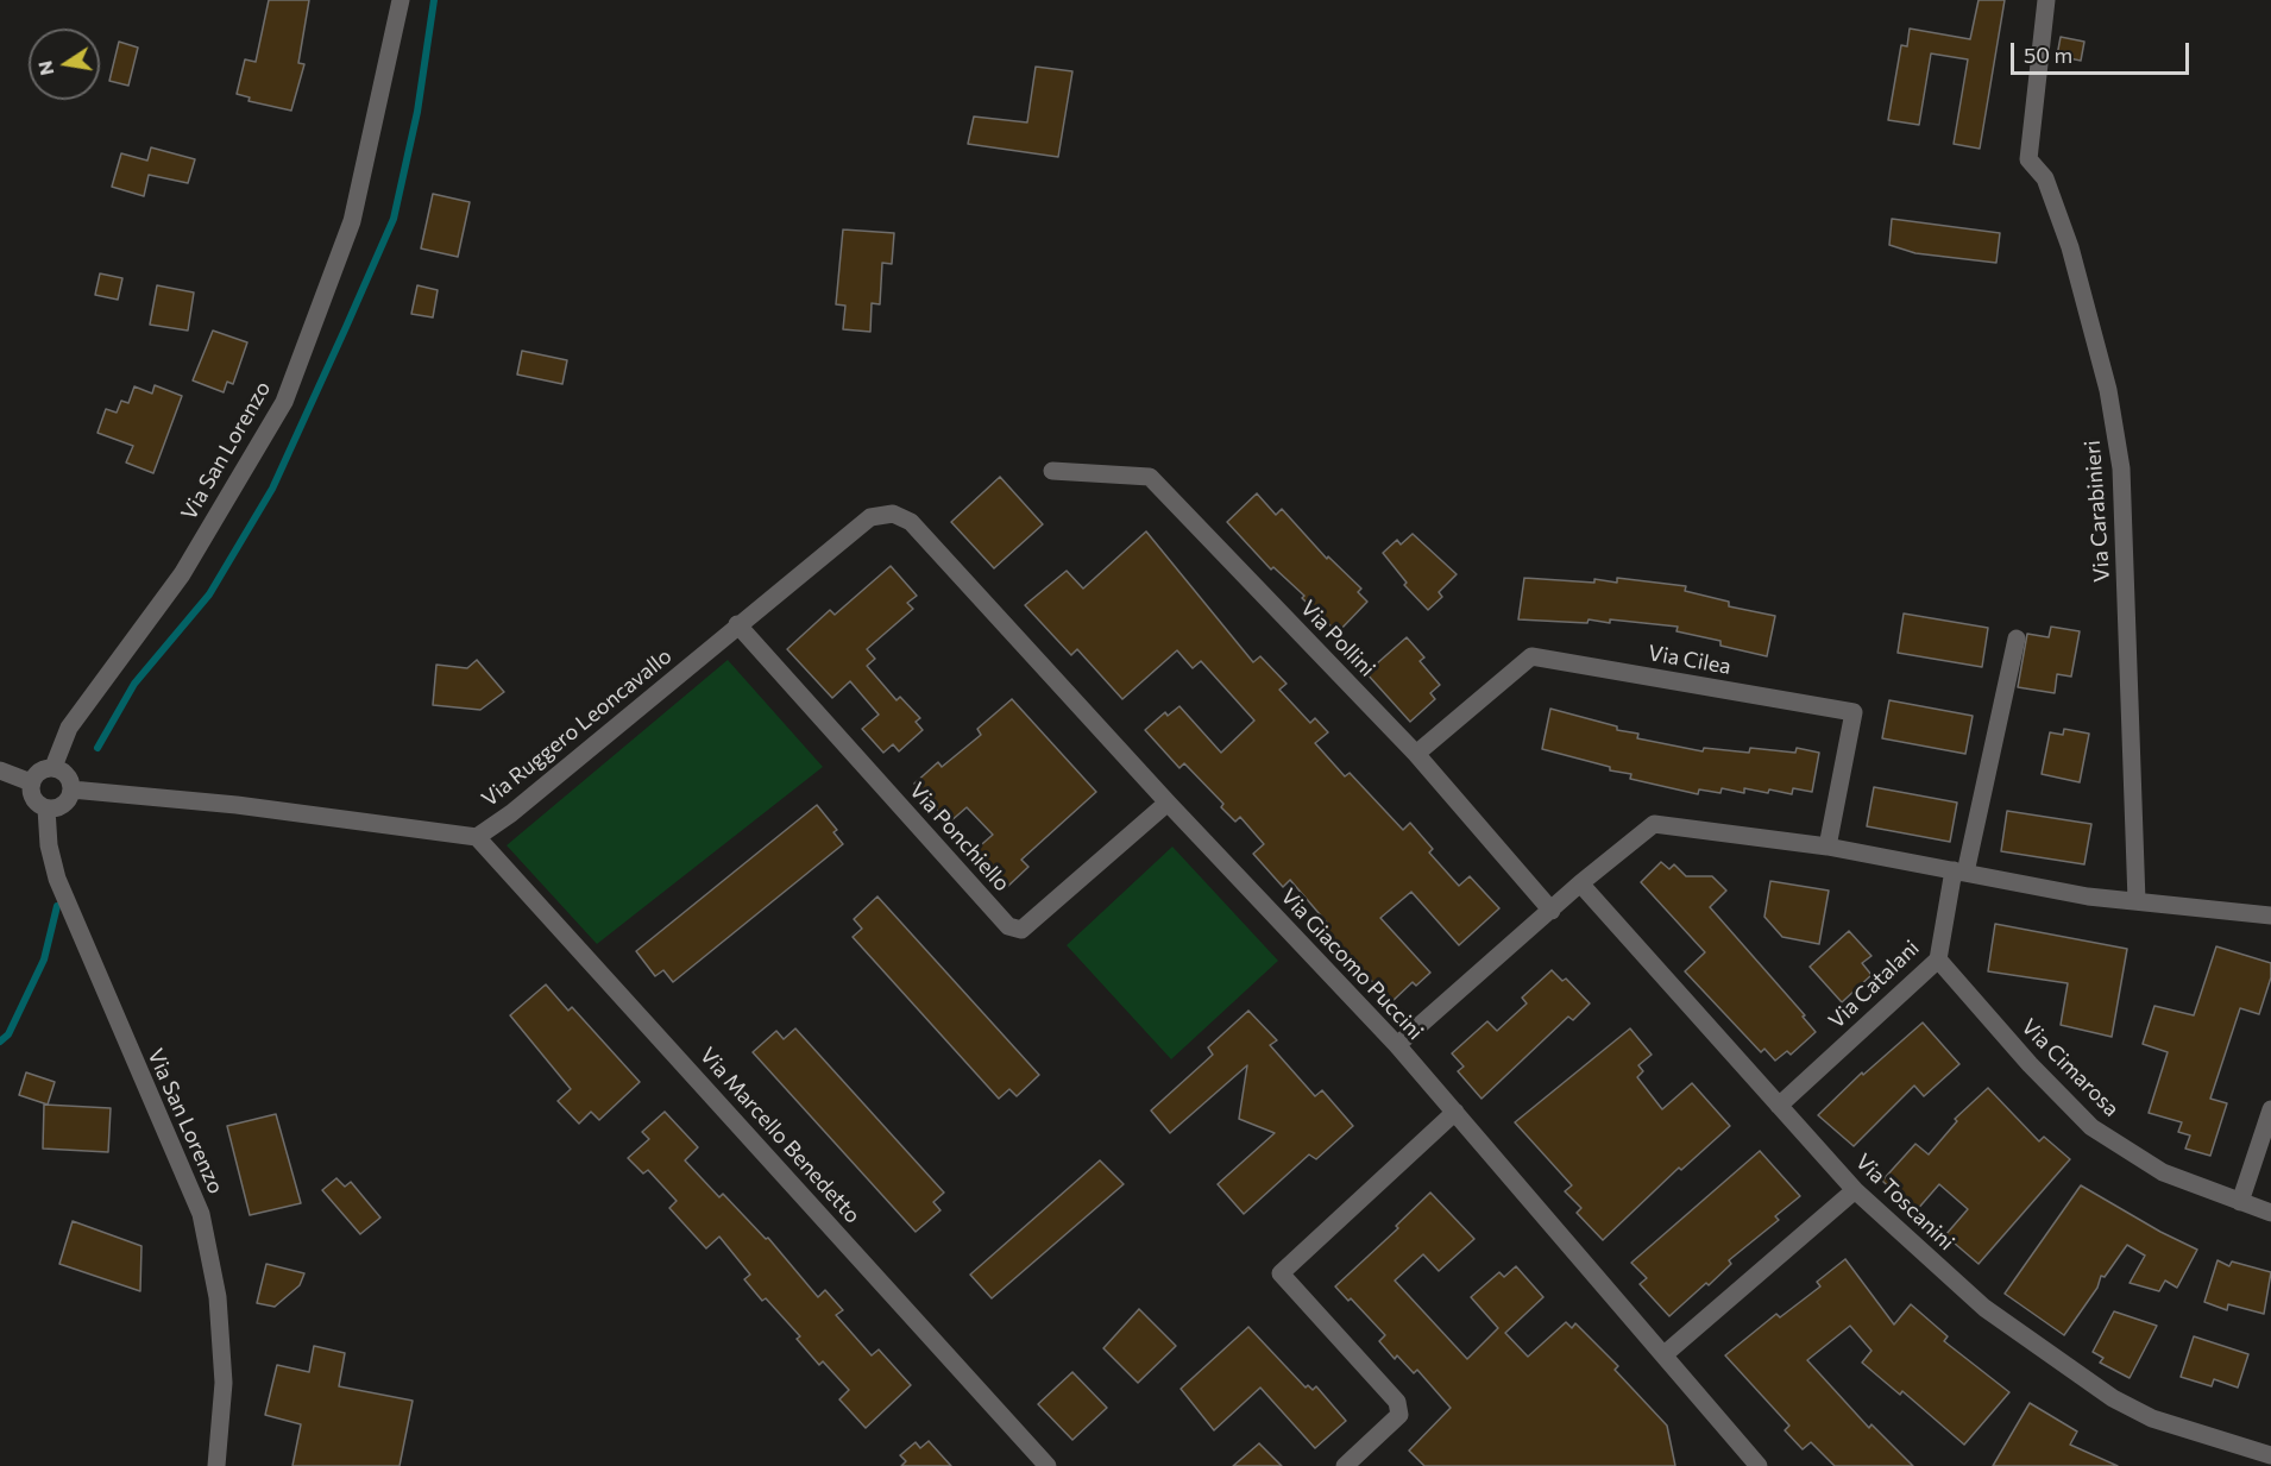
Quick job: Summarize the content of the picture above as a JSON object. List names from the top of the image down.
{
  "streets": {
    "street": [
      "Via San Lorenzo",
      "Via Carabinieri",
      "Via Pollini",
      "Via Cilea",
      "Via Ruggero Leoncavallo",
      "Via Ponchiello",
      "Via Giacomo Puccini",
      "Via Catalani",
      "Via Cimarosa",
      "Via Marcello Benedetto",
      "Via Toscanini"
    ]
  },
  "crossings": [
    ["Via San Lorenzo", "Via Ruggero Leoncavallo"],
    ["Via Pollini", "Via Cilea"],
    ["Via Ruggero Leoncavallo", "Via Ponchiello"],
    ["Via Ruggero Leoncavallo", "Via Giacomo Puccini"],
    ["Via Ruggero Leoncavallo", "Via Marcello Benedetto"],
    ["Via Ponchiello", "Via Giacomo Puccini"],
    ["Via Catalani", "Via Cimarosa"],
    ["Via Catalani", "Via Toscanini"]
  ],
  "scale_bar": "50 m",
  "north": "left"
}
